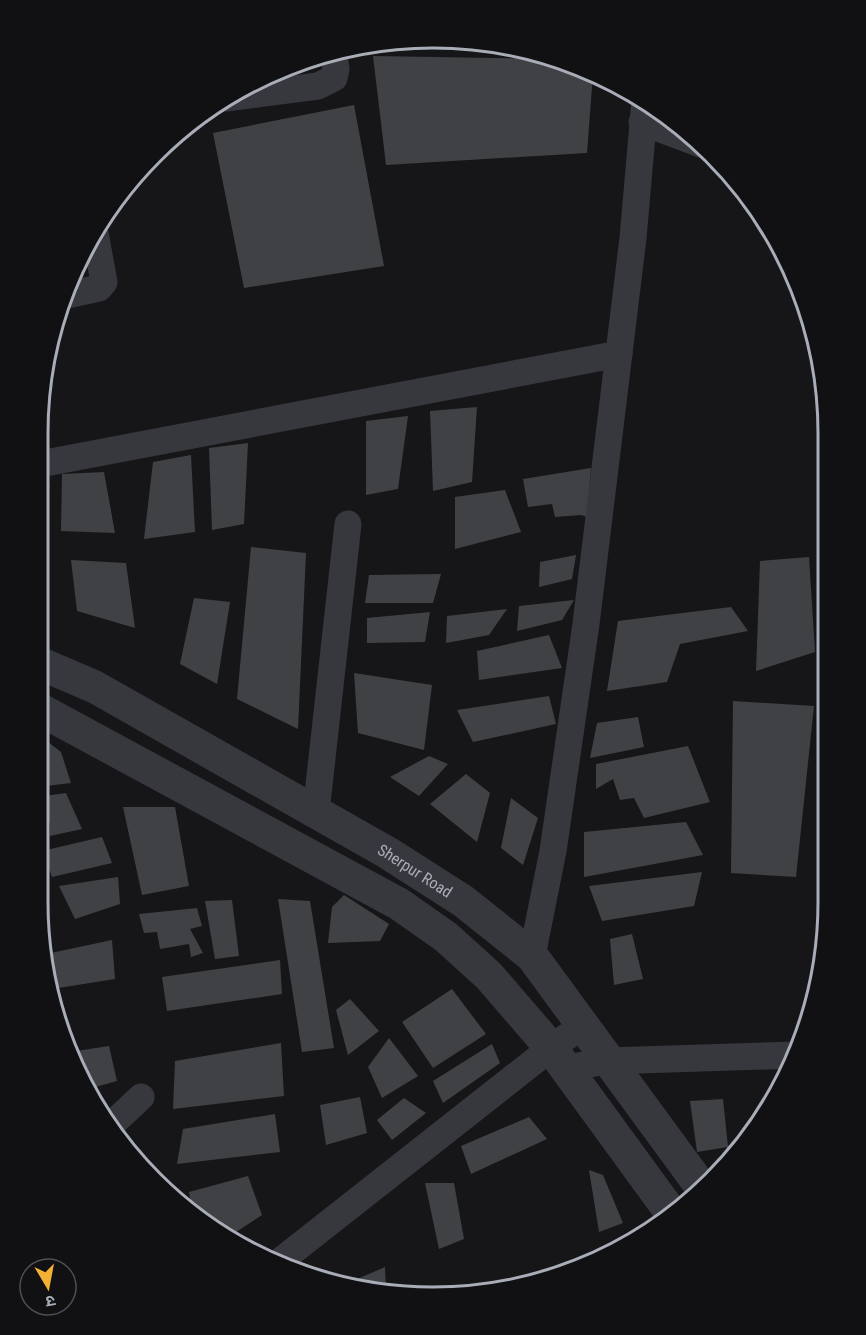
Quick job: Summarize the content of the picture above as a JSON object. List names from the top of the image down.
{
  "streets": {
    "street": ["Sherpur Road"]
  },
  "north": "bottom"
}
